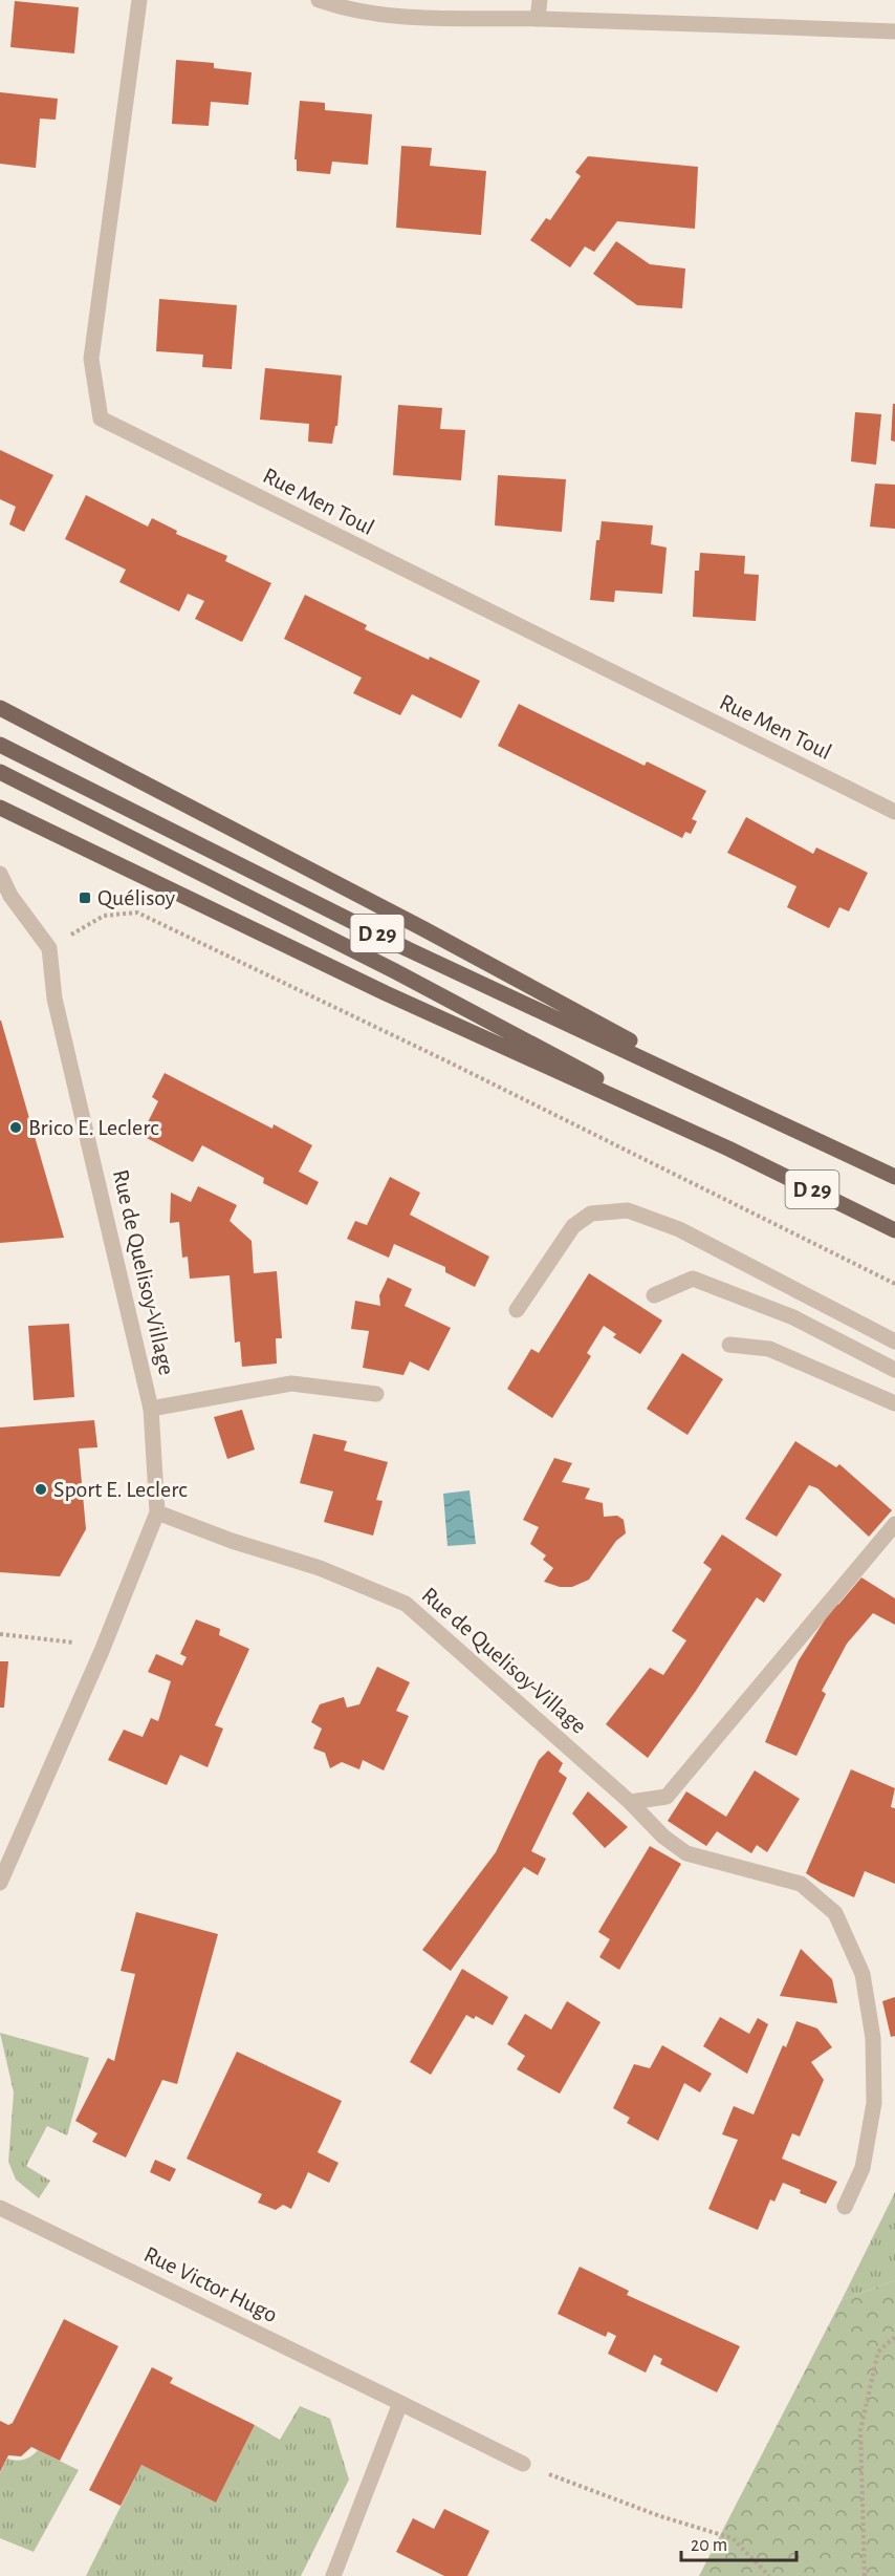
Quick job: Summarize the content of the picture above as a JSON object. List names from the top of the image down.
{
  "streets": {
    "main road": ["D 29"],
    "street": ["Rue Men Toul", "Rue de Quelisoy-Village", "Rue Victor Hugo"]
  },
  "places": {
    "transit": ["Quélisoy"],
    "other": ["Brico E. Leclerc", "Sport E. Leclerc"]
  },
  "scale_bar": "20 m"
}
